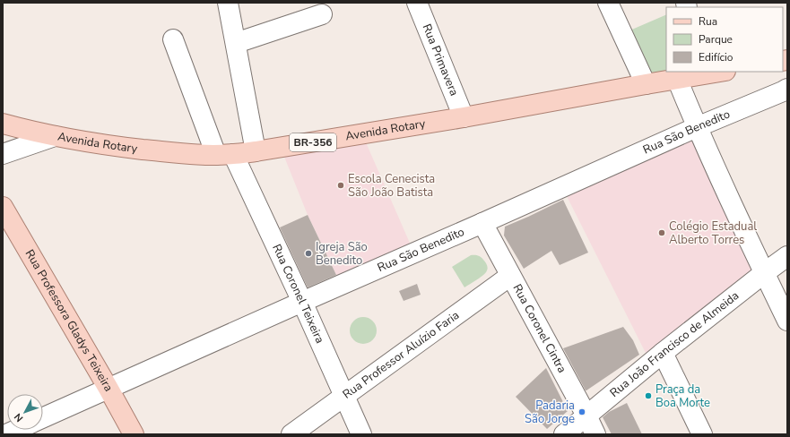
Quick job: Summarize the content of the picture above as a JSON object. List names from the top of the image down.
{
  "streets": {
    "main road": ["Avenida Rotary", "BR-356", "Rua Professora Gladys Teixeira"],
    "street": [
      "Rua Primavera",
      "Rua São Benedito",
      "Rua Coronel Teixeira",
      "Rua Coronel Cintra",
      "Rua João Francisco de Almeida",
      "Rua Professor Aluízio Faria"
    ]
  },
  "crossings": [
    ["Rua Primavera", "Avenida Rotary"],
    ["Avenida Rotary", "Rua Coronel Teixeira"],
    ["Rua São Benedito", "Rua Coronel Teixeira"],
    ["Rua São Benedito", "Rua Professora Gladys Teixeira"],
    ["Rua São Benedito", "Rua Coronel Cintra"],
    ["Rua Coronel Teixeira", "Rua Professor Aluízio Faria"],
    ["Rua Coronel Cintra", "Rua João Francisco de Almeida"],
    ["Rua Coronel Cintra", "Rua Professor Aluízio Faria"]
  ],
  "places": [
    "Escola Cenecista São João Batista",
    "Colégio Estadual Alberto Torres",
    "Igreja São Benedito",
    "Praça da Boa Morte",
    "Padaria São Jorge"
  ],
  "legend": ["Rua", "Parque", "Edifício"],
  "north": "bottom left"
}
